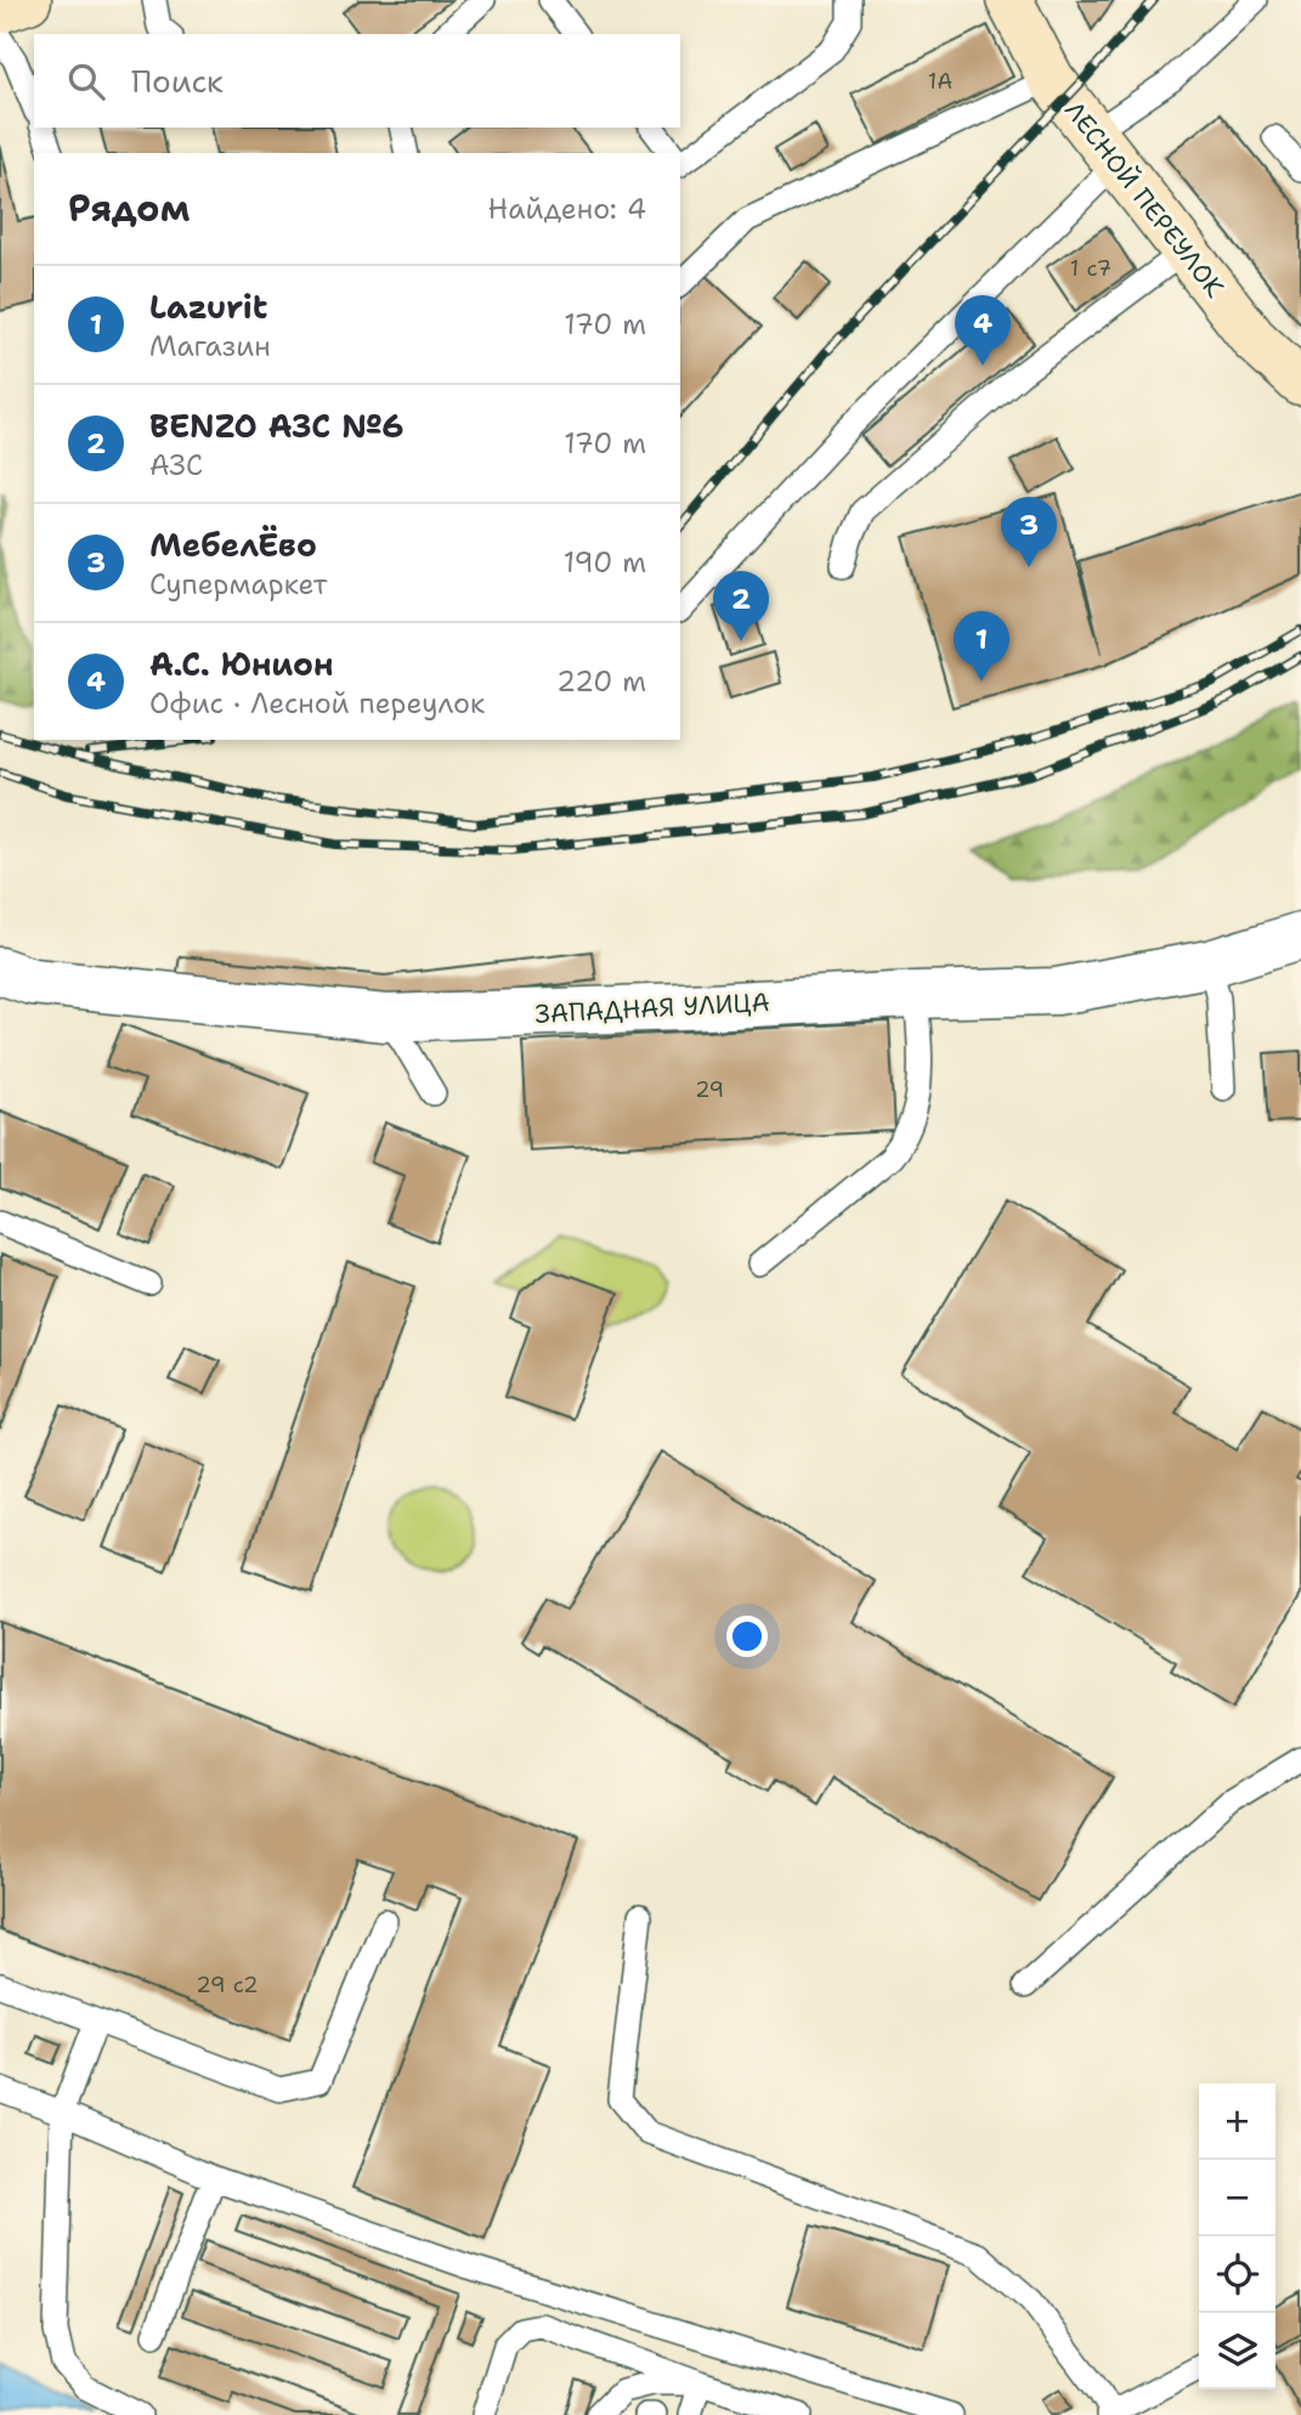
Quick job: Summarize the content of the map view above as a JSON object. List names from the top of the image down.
{
  "streets": {
    "main road": ["ЛЕСНОЙ ПЕРЕУЛОК"],
    "street": ["ЗАПАДНАЯ УЛИЦА"]
  },
  "house_numbers": [
    "1А",
    "1 с7",
    "29",
    "29 с2"
  ],
  "page": {
    "search": "Поиск",
    "heading": ["Рядом", "Найдено: 4"],
    "list": [
      {
        "mark": "1",
        "name": "Lazurit",
        "note": "Магазин",
        "value": "170 m"
      },
      {
        "mark": "2",
        "name": "BENZO АЗС №6",
        "note": "АЗС",
        "value": "170 m"
      },
      {
        "mark": "3",
        "name": "МебелЁво",
        "note": "Супермаркет",
        "value": "190 m"
      },
      {
        "mark": "4",
        "name": "А.С. Юнион",
        "note": "Офис · Лесной переулок",
        "value": "220 m"
      }
    ],
    "pins": [
      "4",
      "3",
      "2",
      "1"
    ],
    "map_buttons": ["+", "−"]
  }
}
